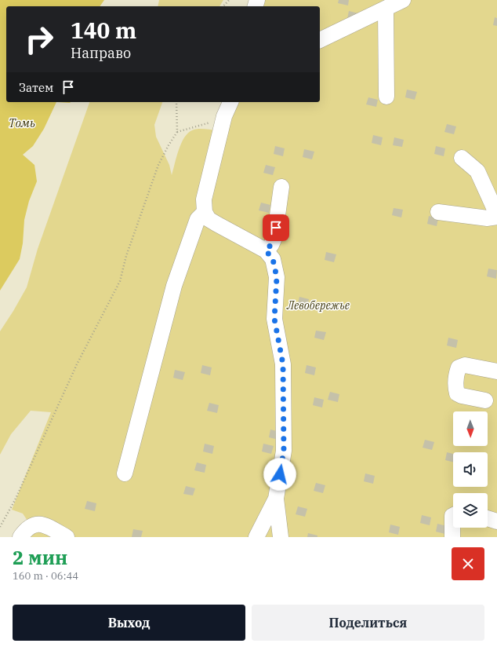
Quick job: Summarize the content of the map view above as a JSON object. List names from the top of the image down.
{
  "water": ["Томь"],
  "parks": ["Левобережье"],
  "north": "bottom",
  "page": {
    "turn": ["140 m", "Направо"],
    "then": "Затем",
    "heading": ["2 мин", "160 m · 06:44"],
    "buttons": ["Выход", "Поделиться"]
  }
}
